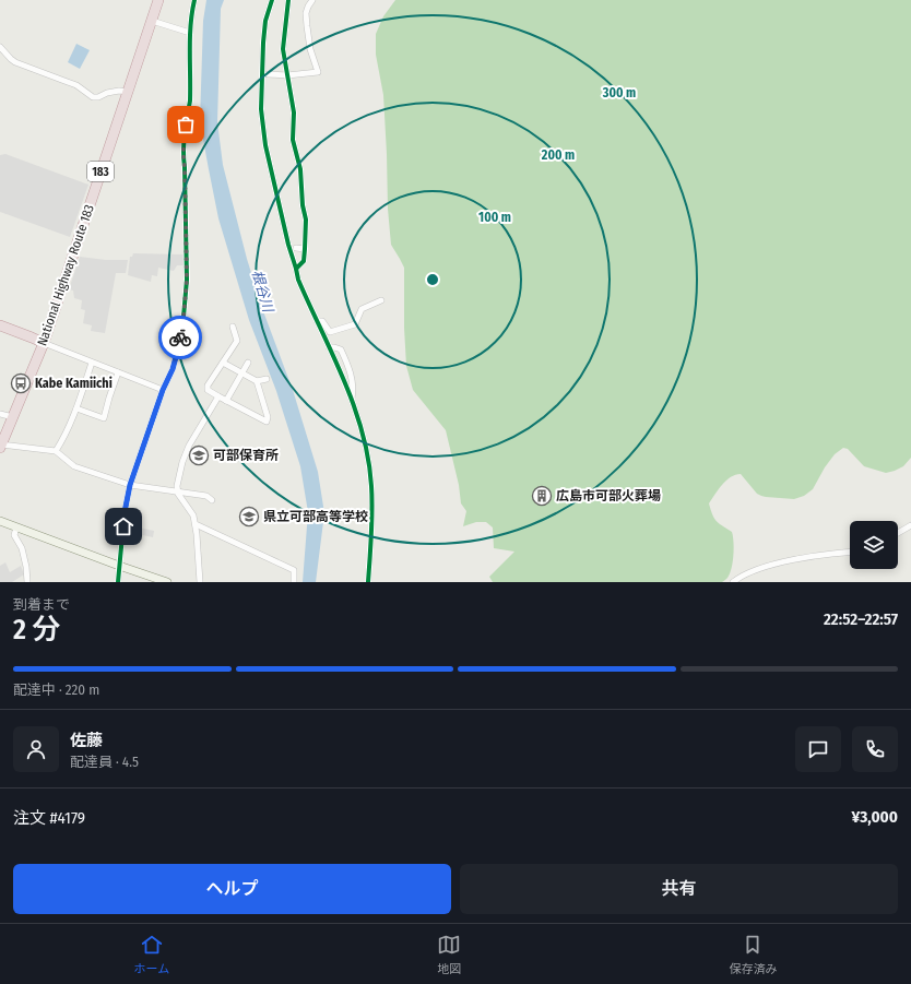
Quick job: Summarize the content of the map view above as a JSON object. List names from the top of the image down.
{
  "streets": {
    "highway": ["183", "National Highway Route 183"]
  },
  "water": ["根谷川"],
  "places": {
    "bus stop": ["Kabe Kamiichi"],
    "school or university": ["可部保育所", "県立可部高等学校"],
    "building": ["広島市可部火葬場"]
  },
  "page": {
    "heading": ["2 分", "到着まで", "22:52–22:57"],
    "panel": [
      "佐藤",
      "配達員 · 4.5",
      "注文 #4179",
      "¥3,000"
    ],
    "bar": "配達中 · 220 m",
    "buttons": ["ヘルプ", "共有"],
    "tabs": ["ホーム", "地図", "保存済み"]
  },
  "rings": ["300 m", "200 m", "100 m"]
}
